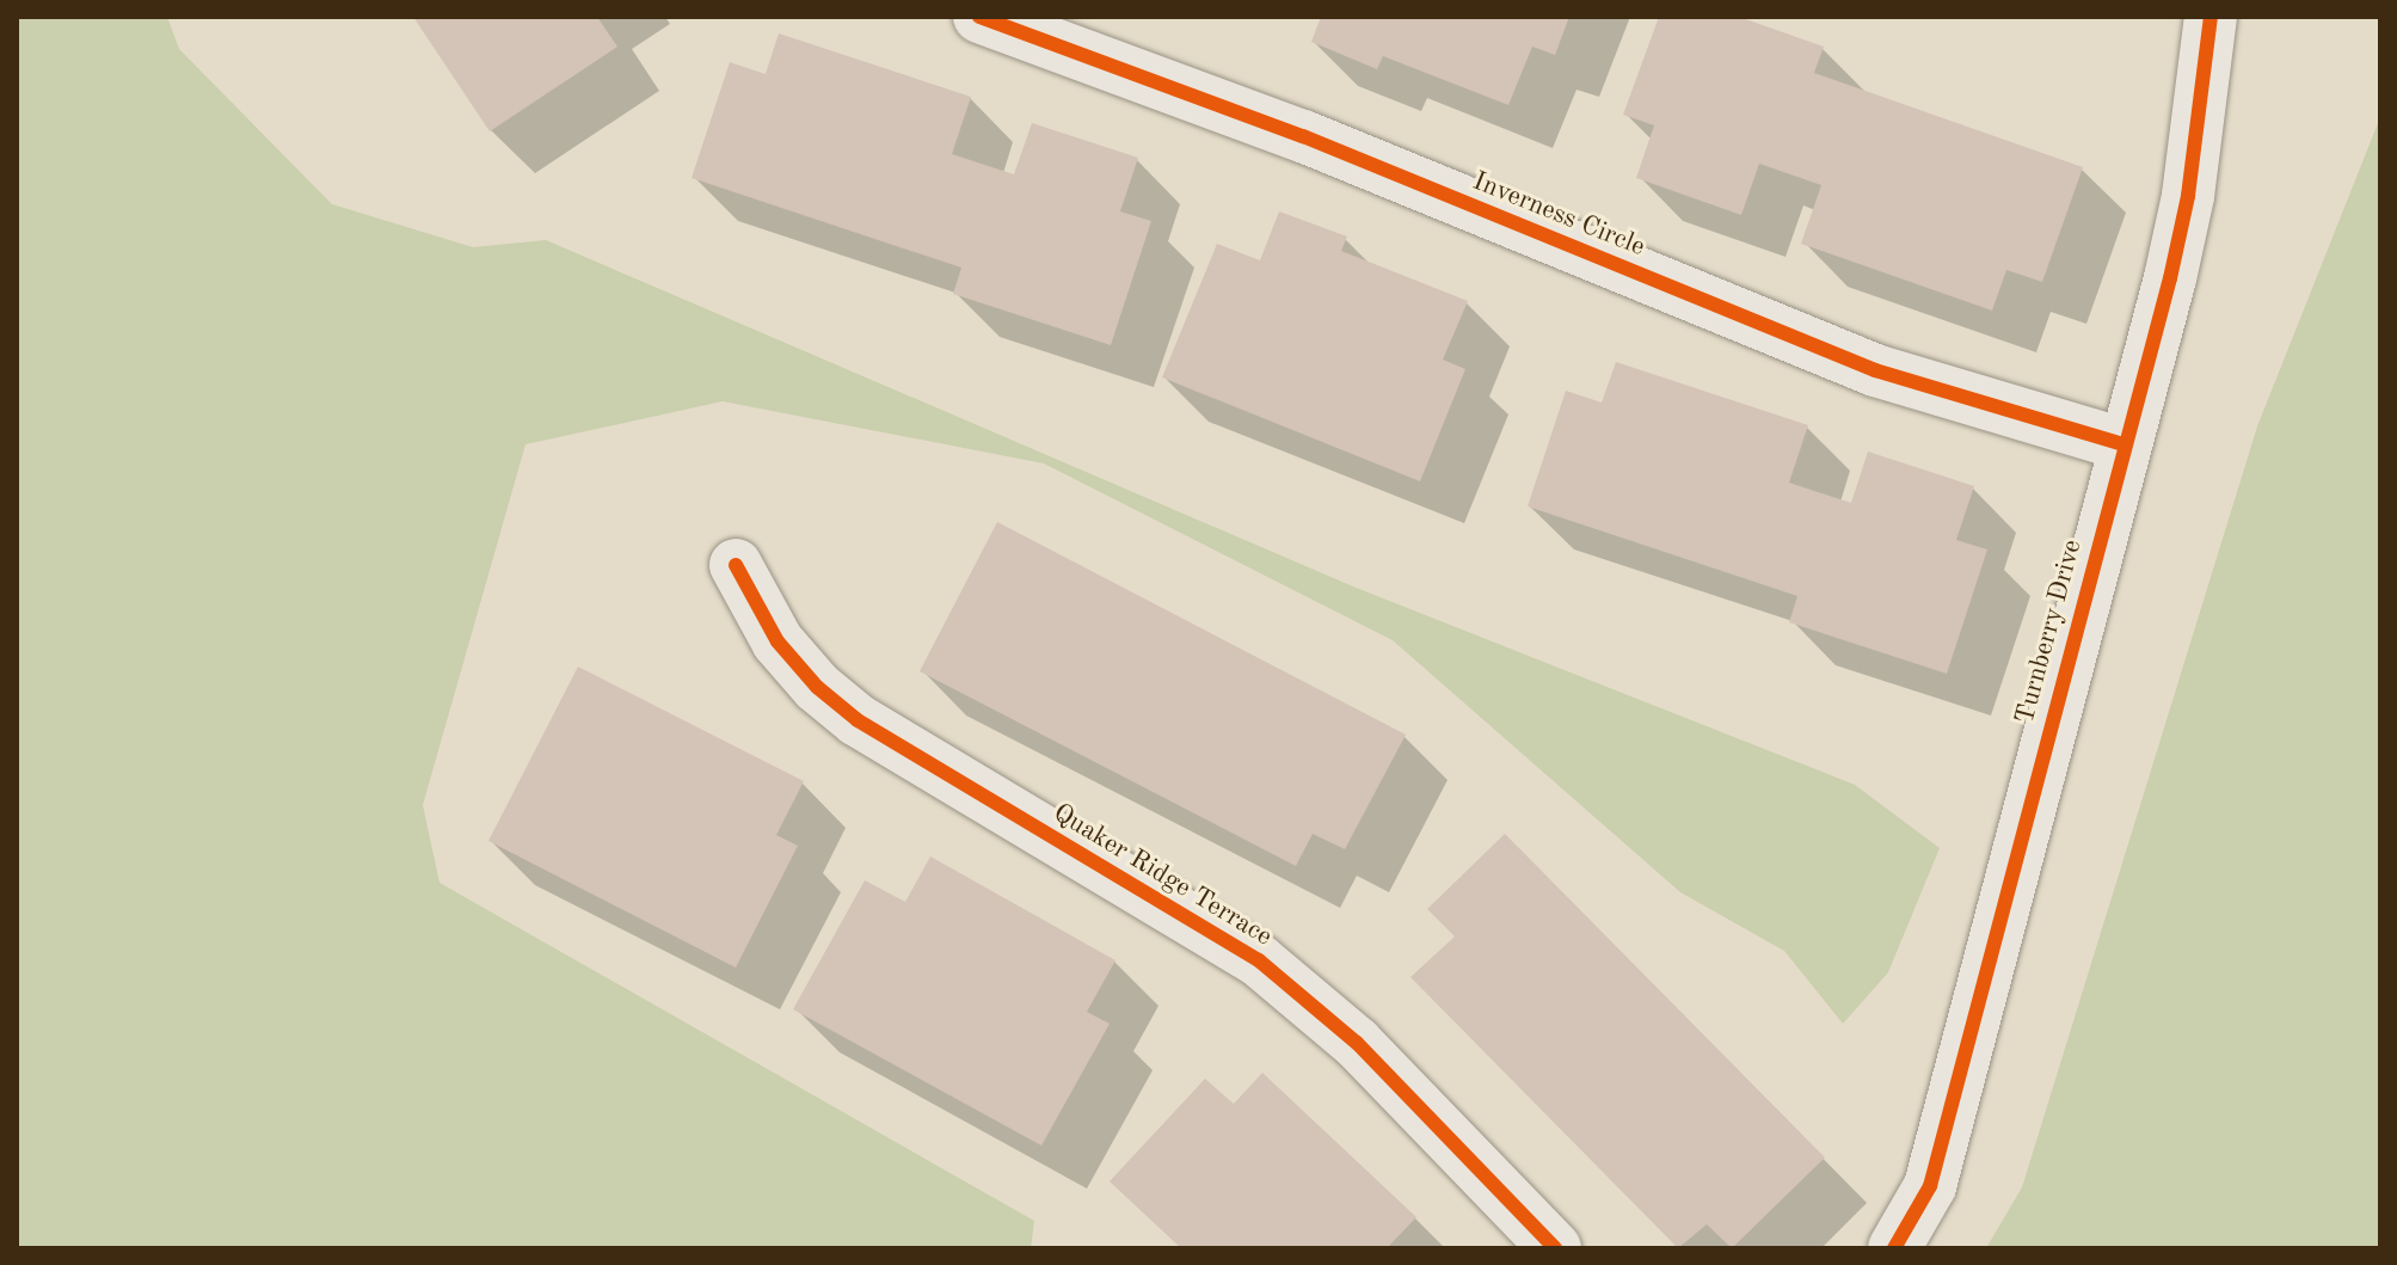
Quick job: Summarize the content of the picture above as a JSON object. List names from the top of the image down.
{
  "streets": {
    "street": ["Inverness Circle", "Turnberry Drive", "Quaker Ridge Terrace"]
  },
  "crossings": [
    ["Inverness Circle", "Turnberry Drive"]
  ]
}
